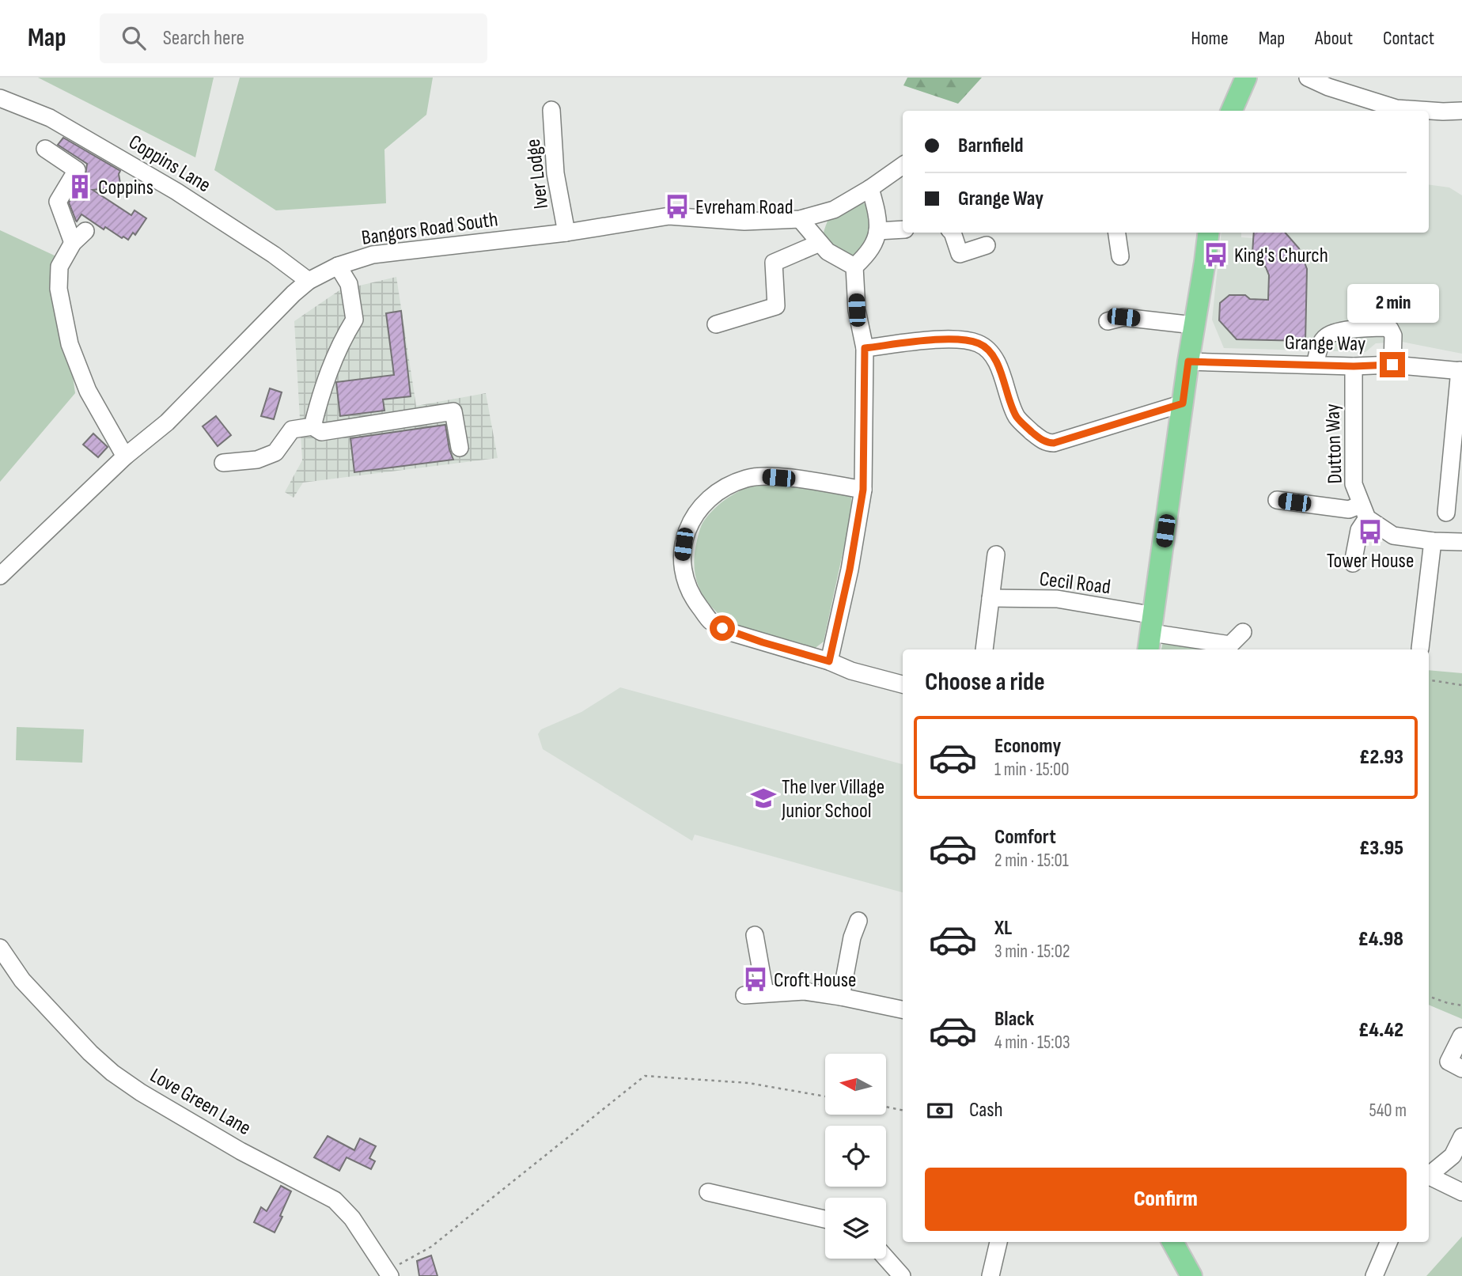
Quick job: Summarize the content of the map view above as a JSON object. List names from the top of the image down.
{
  "streets": {
    "street": [
      "Coppins Lane",
      "Iver Lodge",
      "Bangors Road South",
      "Grange Way",
      "Dutton Way",
      "Cecil Road",
      "Love Green Lane"
    ]
  },
  "crossings": [
    ["Coppins Lane", "Bangors Road South"],
    ["Iver Lodge", "Bangors Road South"],
    ["Grange Way", "Dutton Way"]
  ],
  "places": {
    "building": ["Coppins"],
    "bus stop": [
      "Evreham Road",
      "King's Church",
      "Tower House",
      "Croft House"
    ],
    "school or university": ["The Iver Village Junior School"]
  },
  "north": "left",
  "page": {
    "header": "Map",
    "search": "Search here",
    "nav": [
      "Home",
      "Map",
      "About",
      "Contact"
    ],
    "banner": ["Barnfield", "Grange Way"],
    "bubble": "2 min",
    "heading": "Choose a ride",
    "list": [
      {
        "name": "Economy",
        "note": "1 min · 15:00",
        "value": "£2.93"
      },
      {
        "name": "Comfort",
        "note": "2 min · 15:01",
        "value": "£3.95"
      },
      {
        "name": "XL",
        "note": "3 min · 15:02",
        "value": "£4.98"
      },
      {
        "name": "Black",
        "note": "4 min · 15:03",
        "value": "£4.42"
      }
    ],
    "pay": ["Cash", "540 m"],
    "buttons": "Confirm"
  }
}
